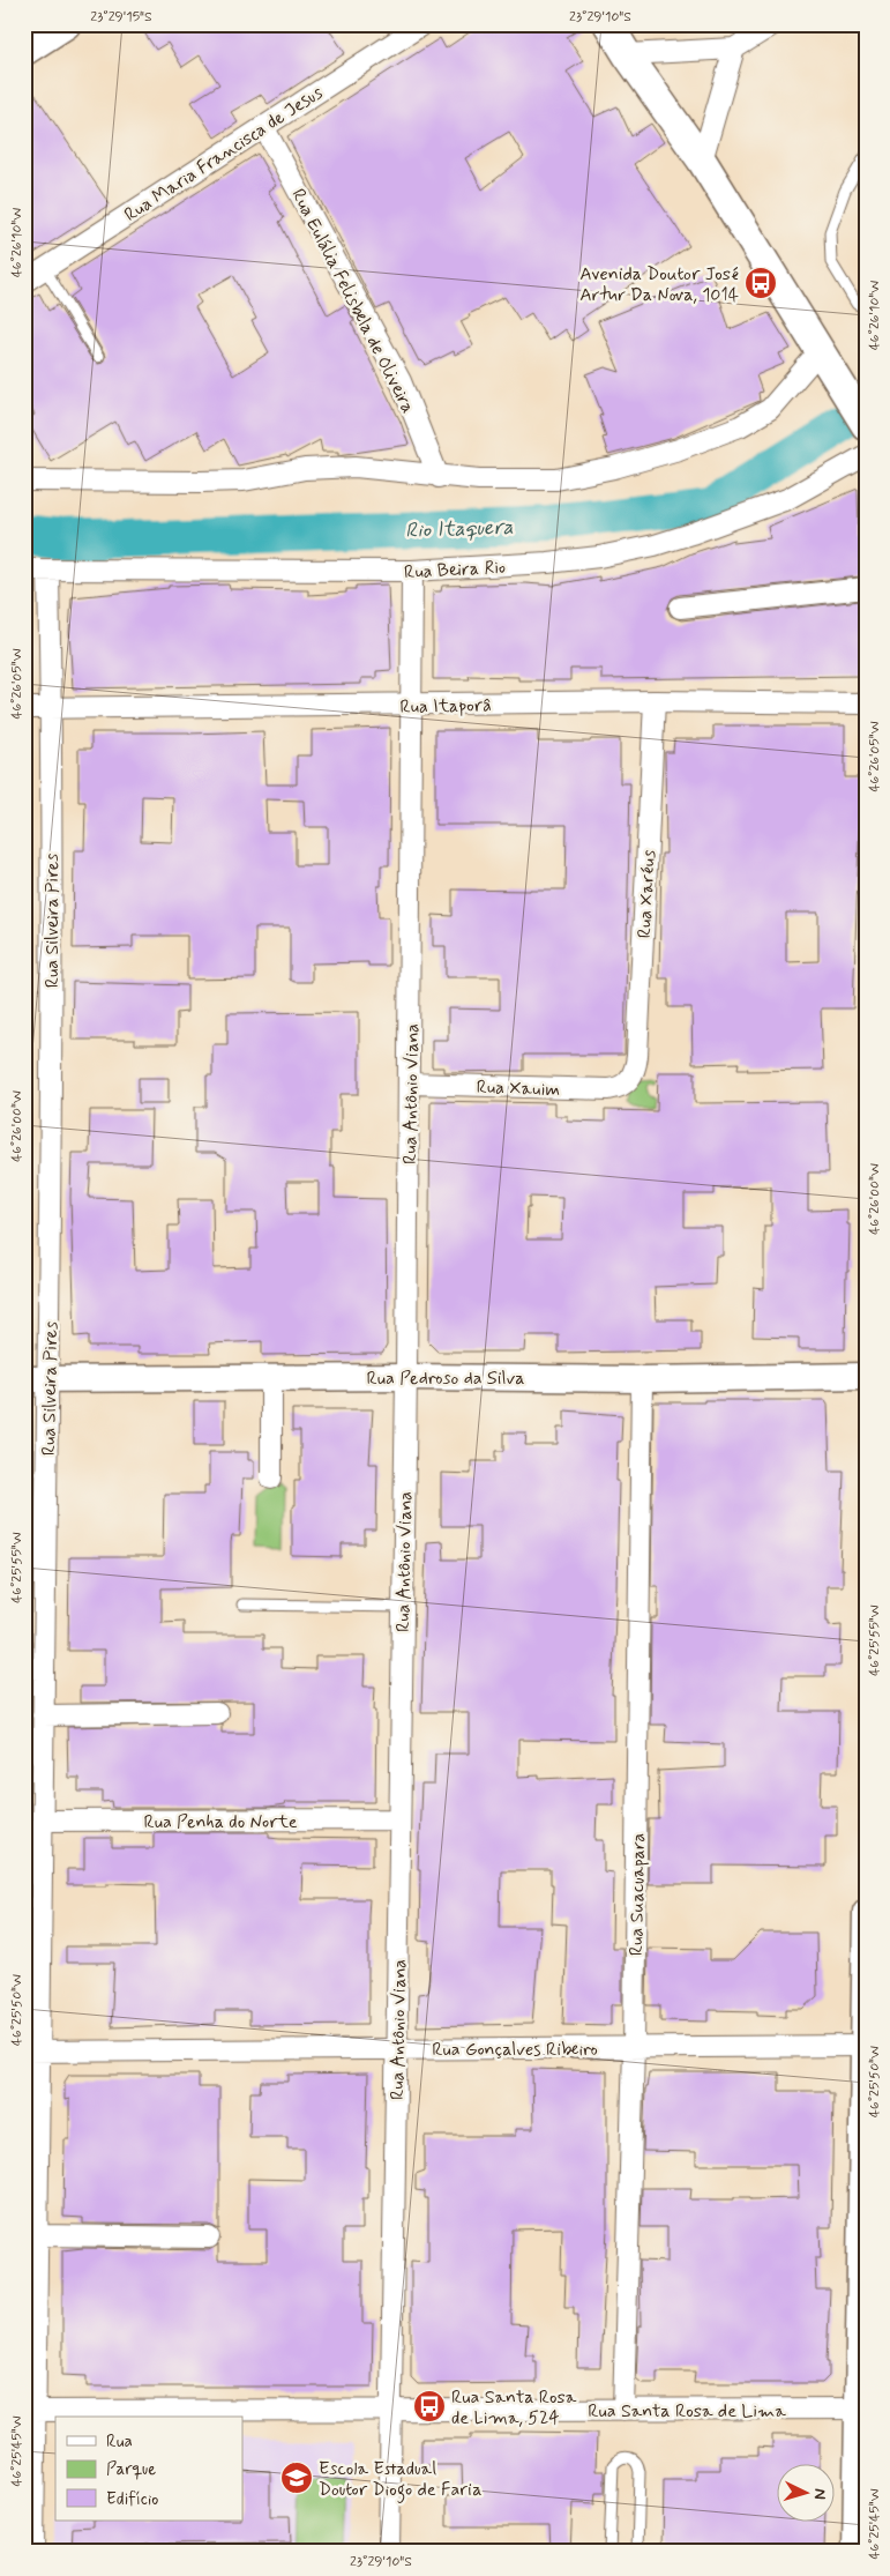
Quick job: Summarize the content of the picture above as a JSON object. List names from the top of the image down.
{
  "streets": {
    "street": [
      "Rua Maria Francisca de Jesus",
      "Rua Eulália Felisbela de Oliveira",
      "Rua Beira Rio",
      "Rua Itaporâ",
      "Rua Xaréus",
      "Rua Silveira Pires",
      "Rua Xauim",
      "Rua Antônio Viana",
      "Rua Pedroso da Silva",
      "Rua Penha do Norte",
      "Rua Suacuapara",
      "Rua Gonçalves Ribeiro",
      "Rua Santa Rosa de Lima"
    ]
  },
  "crossings": [
    ["Rua Maria Francisca de Jesus", "Rua Eulália Felisbela de Oliveira"],
    ["Rua Beira Rio", "Rua Silveira Pires"],
    ["Rua Beira Rio", "Rua Antônio Viana"],
    ["Rua Itaporâ", "Rua Xaréus"],
    ["Rua Itaporâ", "Rua Silveira Pires"],
    ["Rua Itaporâ", "Rua Antônio Viana"],
    ["Rua Xaréus", "Rua Xauim"],
    ["Rua Silveira Pires", "Rua Pedroso da Silva"],
    ["Rua Silveira Pires", "Rua Penha do Norte"],
    ["Rua Silveira Pires", "Rua Gonçalves Ribeiro"],
    ["Rua Silveira Pires", "Rua Santa Rosa de Lima"],
    ["Rua Xauim", "Rua Antônio Viana"],
    ["Rua Antônio Viana", "Rua Pedroso da Silva"],
    ["Rua Antônio Viana", "Rua Penha do Norte"],
    ["Rua Antônio Viana", "Rua Gonçalves Ribeiro"],
    ["Rua Antônio Viana", "Rua Santa Rosa de Lima"],
    ["Rua Pedroso da Silva", "Rua Suacuapara"],
    ["Rua Suacuapara", "Rua Gonçalves Ribeiro"],
    ["Rua Suacuapara", "Rua Santa Rosa de Lima"]
  ],
  "water": ["Rio Itaquera"],
  "places": {
    "bus stop": ["Avenida Doutor José Artur Da Nova, 1014", "Rua Santa Rosa de Lima, 524"],
    "school or university": ["Escola Estadual Doutor Diogo de Faria"]
  },
  "legend": ["Rua", "Parque", "Edifício"],
  "north": "right",
  "coordinates": [
    "23°29'15\"S",
    "23°29'10\"S",
    "46°26'10\"W",
    "46°26'05\"W",
    "46°26'00\"W",
    "46°25'55\"W",
    "46°25'50\"W",
    "46°25'45\"W"
  ]
}
